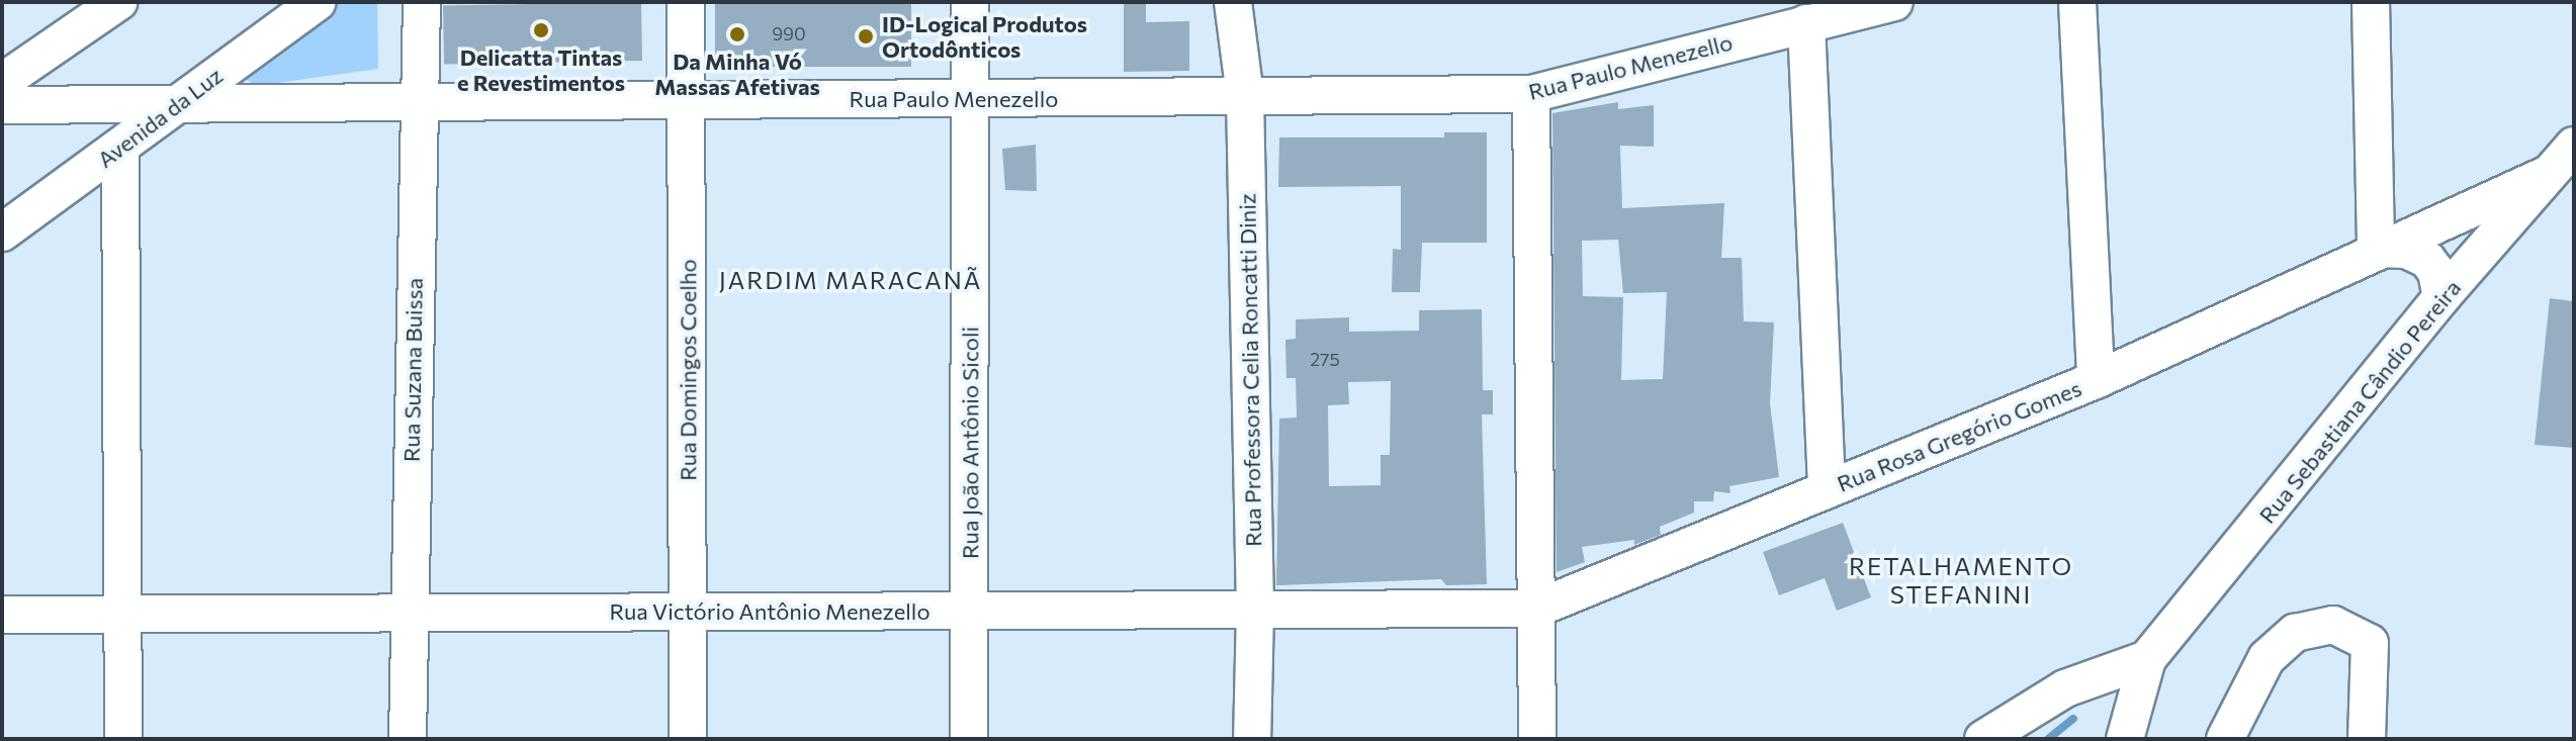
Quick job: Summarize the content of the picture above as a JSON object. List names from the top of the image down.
{
  "streets": {
    "street": [
      "Rua Paulo Menezello",
      "Avenida da Luz",
      "Rua Suzana Buissa",
      "Rua Domingos Coelho",
      "Rua Professora Celia Roncatti Diniz",
      "Rua Sebastiana Cândio Pereira",
      "Rua Rosa Gregório Gomes",
      "Rua João Antônio Sicoli",
      "Rua Victório Antônio Menezello"
    ]
  },
  "crossings": [
    ["Rua Paulo Menezello", "Avenida da Luz"],
    ["Rua Paulo Menezello", "Rua Suzana Buissa"],
    ["Rua Paulo Menezello", "Rua Domingos Coelho"],
    ["Rua Paulo Menezello", "Rua Professora Celia Roncatti Diniz"],
    ["Rua Paulo Menezello", "Rua João Antônio Sicoli"],
    ["Rua Suzana Buissa", "Rua Victório Antônio Menezello"],
    ["Rua Domingos Coelho", "Rua Victório Antônio Menezello"],
    ["Rua Professora Celia Roncatti Diniz", "Rua Victório Antônio Menezello"],
    ["Rua Sebastiana Cândio Pereira", "Rua Rosa Gregório Gomes"],
    ["Rua Rosa Gregório Gomes", "Rua Victório Antônio Menezello"],
    ["Rua João Antônio Sicoli", "Rua Victório Antônio Menezello"]
  ],
  "districts": ["JARDIM MARACANÃ", "RETALHAMENTO STEFANINI"],
  "places": ["Delicatta Tintas e Revestimentos", "Da Minha Vó Massas Afetivas", "ID-Logical Produtos Ortodônticos"],
  "house_numbers": ["990", "275"]
}
